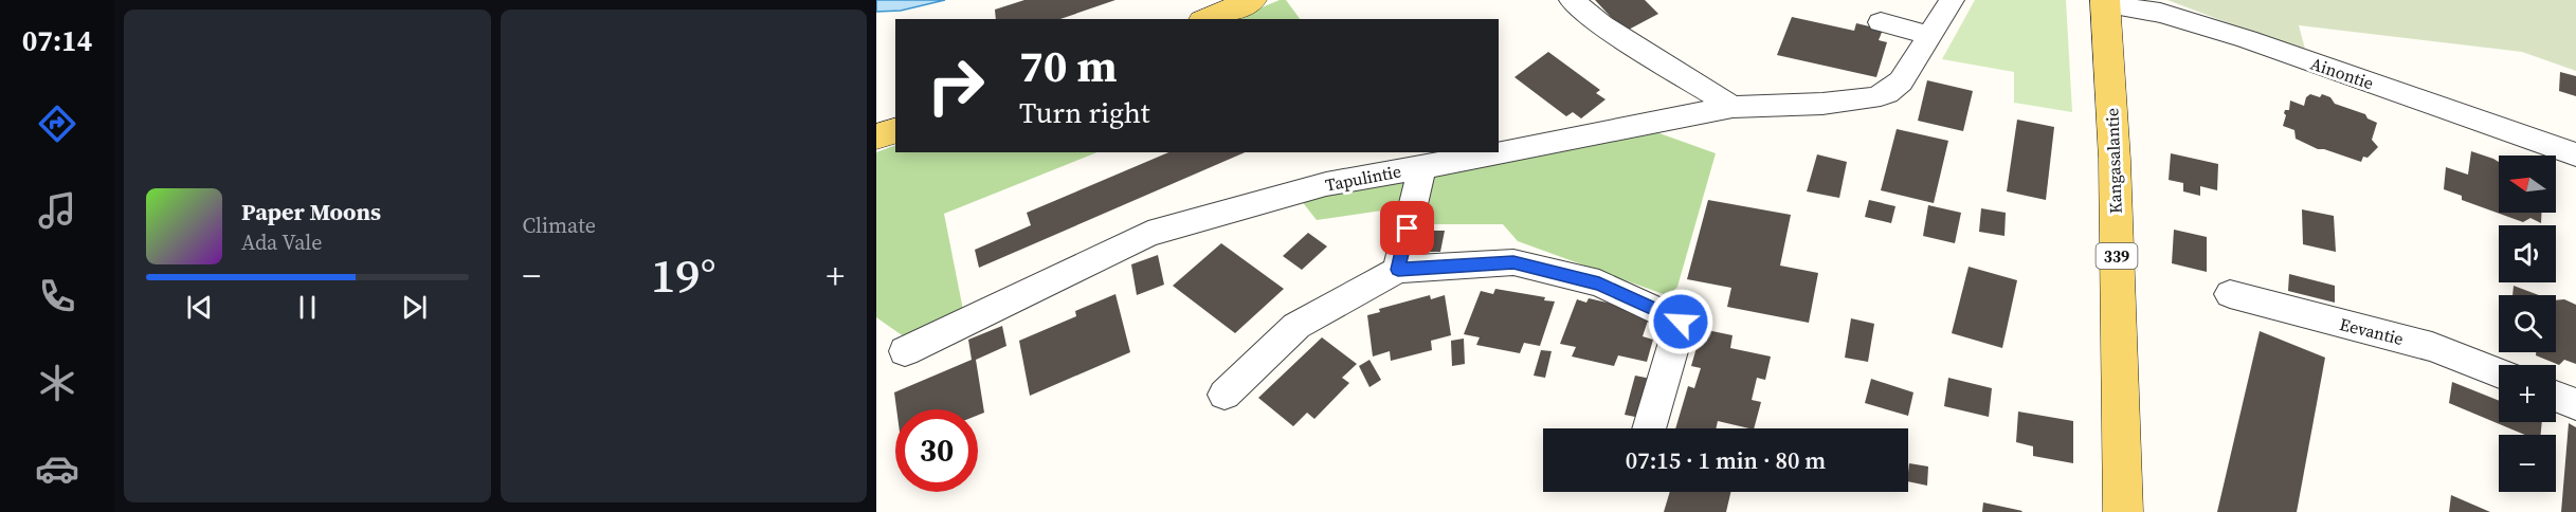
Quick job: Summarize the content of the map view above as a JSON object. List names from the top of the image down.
{
  "streets": {
    "main road": ["Kangasalantie", "339"],
    "street": ["Ainontie", "Tapulintie", "Eevantie"]
  },
  "crossings": [
    ["Ainontie", "Kangasalantie"]
  ],
  "north": "left",
  "page": {
    "tabs": "07:14",
    "tile": "Climate",
    "turn": ["70 m", "Turn right"],
    "map_buttons": ["+", "−"],
    "song": ["Paper Moons", "Ada Vale"],
    "heat": ["−", "19°", "+"],
    "limit": "30",
    "trip": "07:15 · 1 min · 80 m"
  }
}
